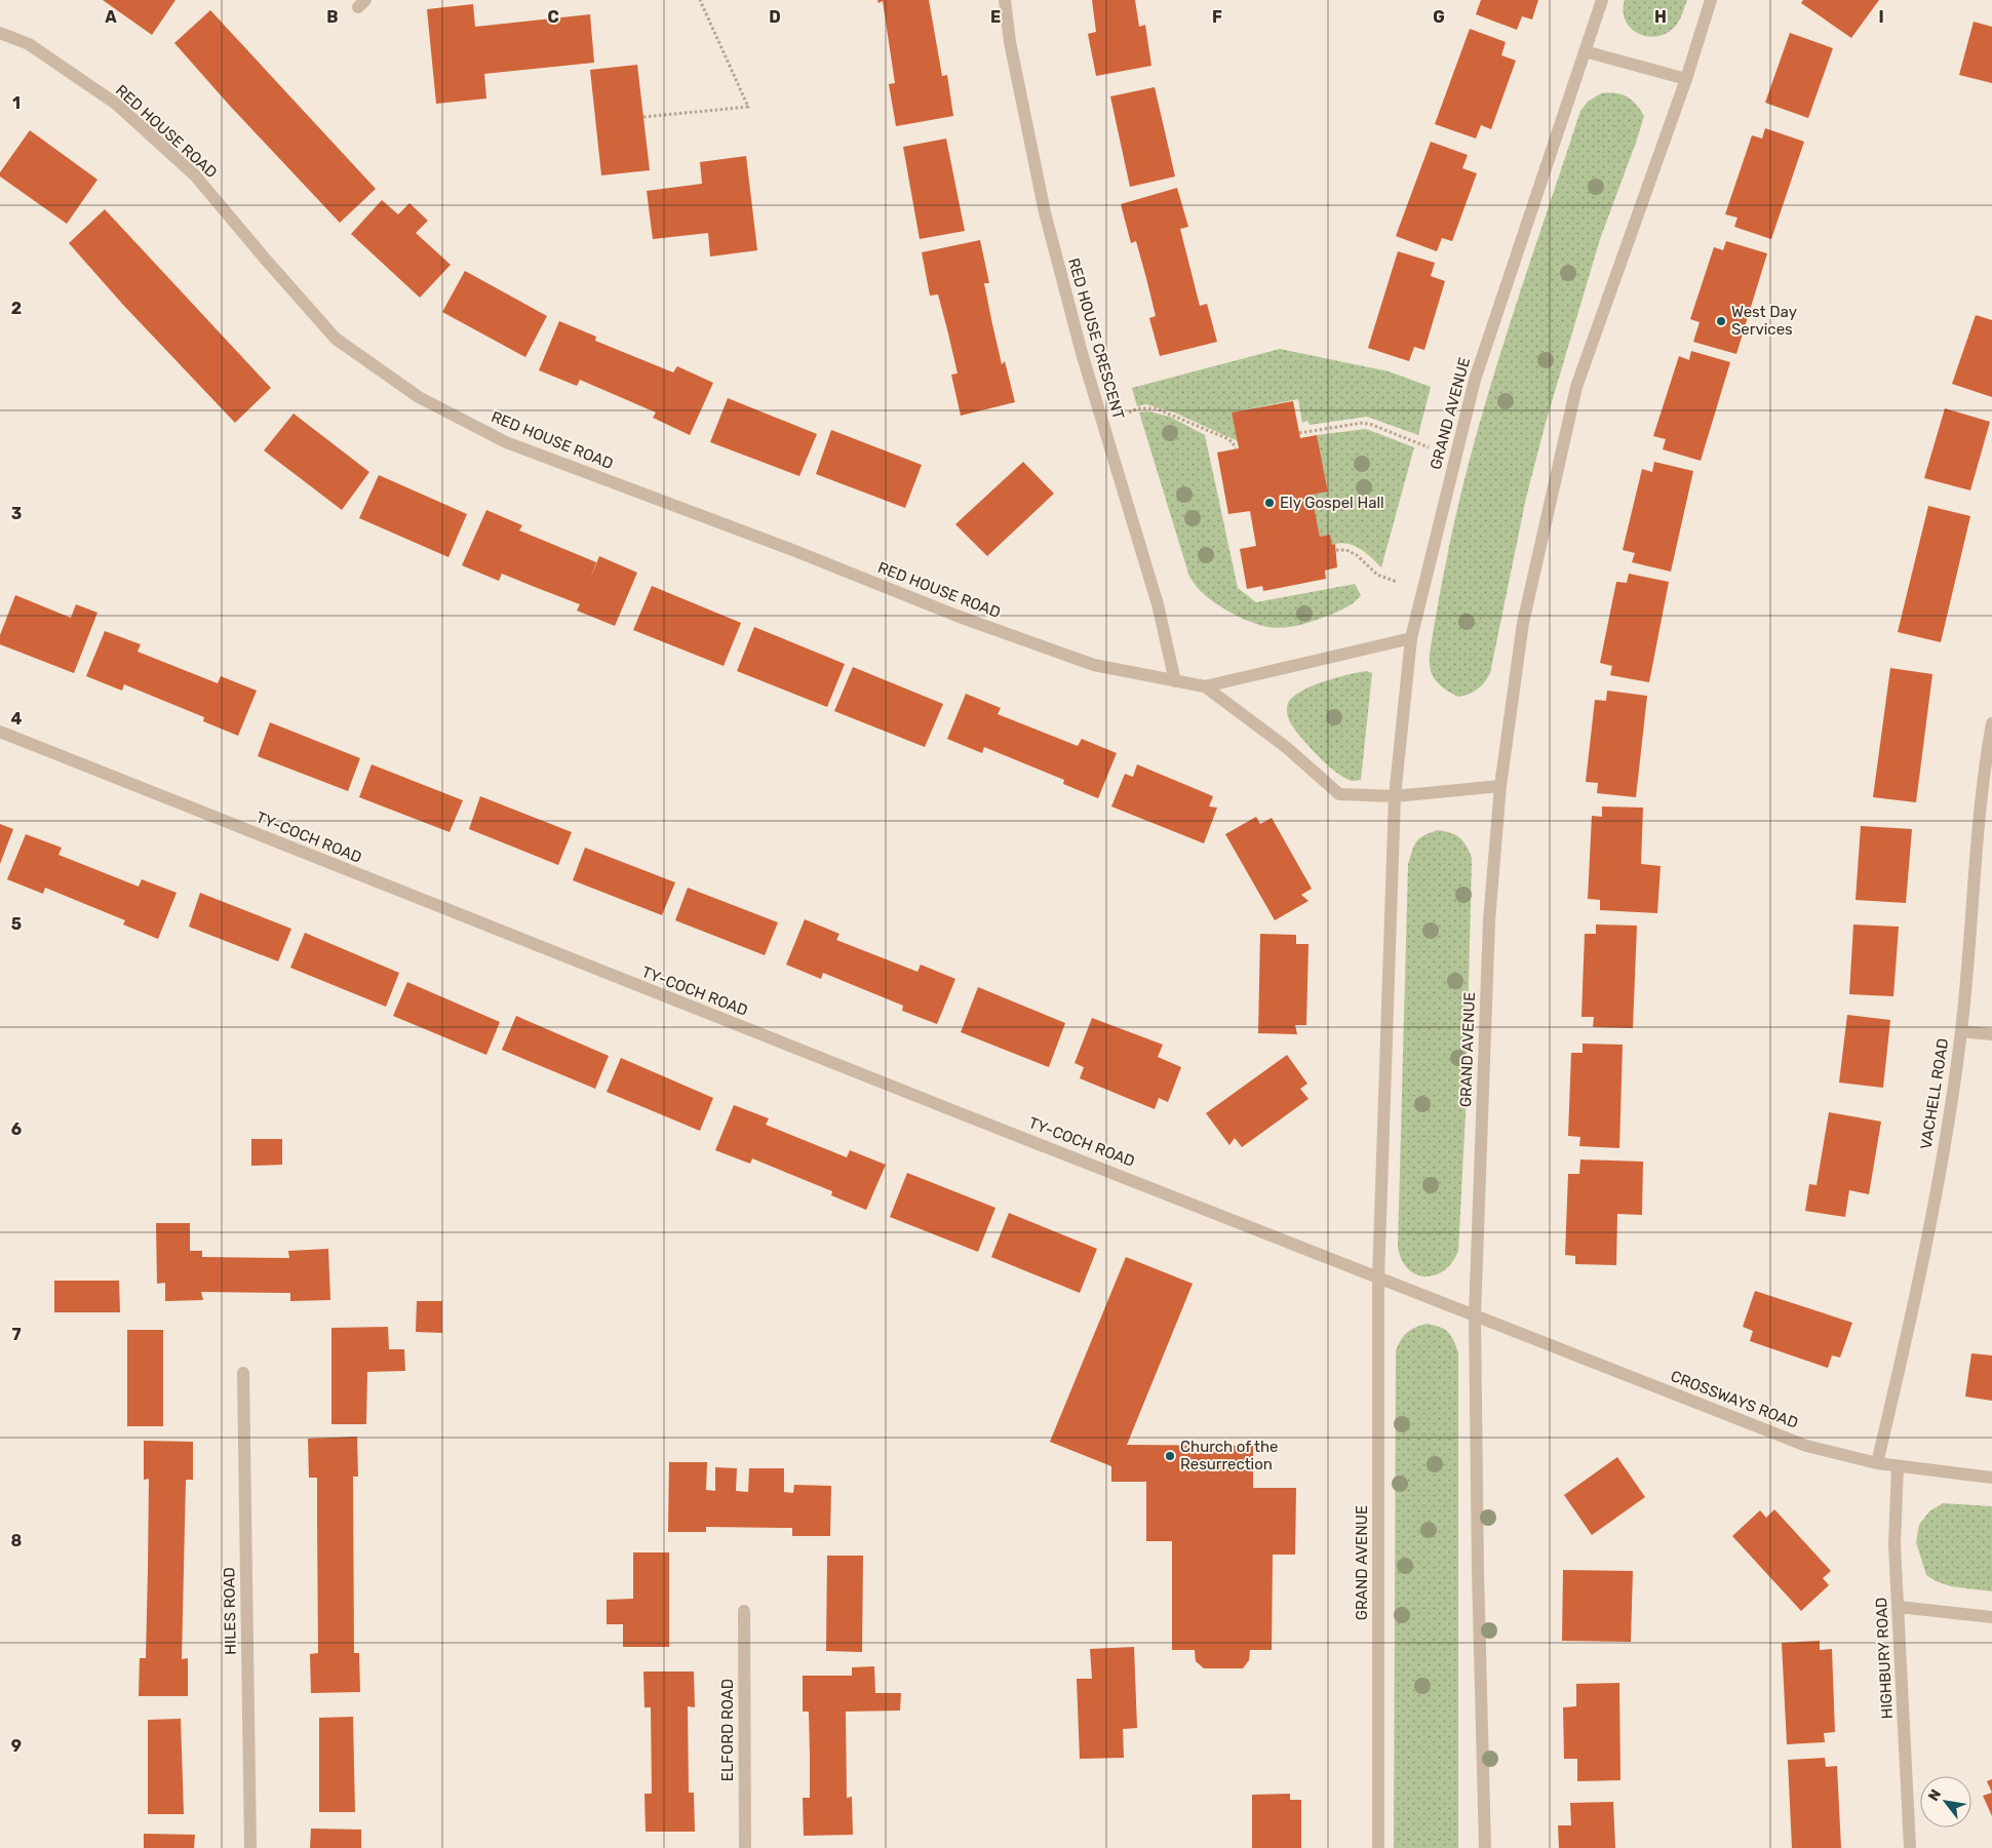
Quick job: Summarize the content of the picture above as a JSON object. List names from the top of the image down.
{
  "streets": {
    "street": [
      "RED HOUSE ROAD",
      "RED HOUSE CRESCENT",
      "GRAND AVENUE",
      "TY-COCH ROAD",
      "VACHELL ROAD",
      "CROSSWAYS ROAD",
      "HILES ROAD",
      "HIGHBURY ROAD",
      "ELFORD ROAD"
    ]
  },
  "crossings": [
    ["RED HOUSE ROAD", "RED HOUSE CRESCENT"],
    ["RED HOUSE ROAD", "GRAND AVENUE"],
    ["GRAND AVENUE", "TY-COCH ROAD"],
    ["GRAND AVENUE", "CROSSWAYS ROAD"],
    ["VACHELL ROAD", "CROSSWAYS ROAD"],
    ["CROSSWAYS ROAD", "HIGHBURY ROAD"]
  ],
  "places": ["West Day Services", "Ely Gospel Hall", "Church of the Resurrection"],
  "north": "top left",
  "grid": {
    "columns": [
      "A",
      "B",
      "C",
      "D",
      "E",
      "F",
      "G",
      "H",
      "I"
    ],
    "rows": [
      "1",
      "2",
      "3",
      "4",
      "5",
      "6",
      "7",
      "8",
      "9"
    ]
  }
}
